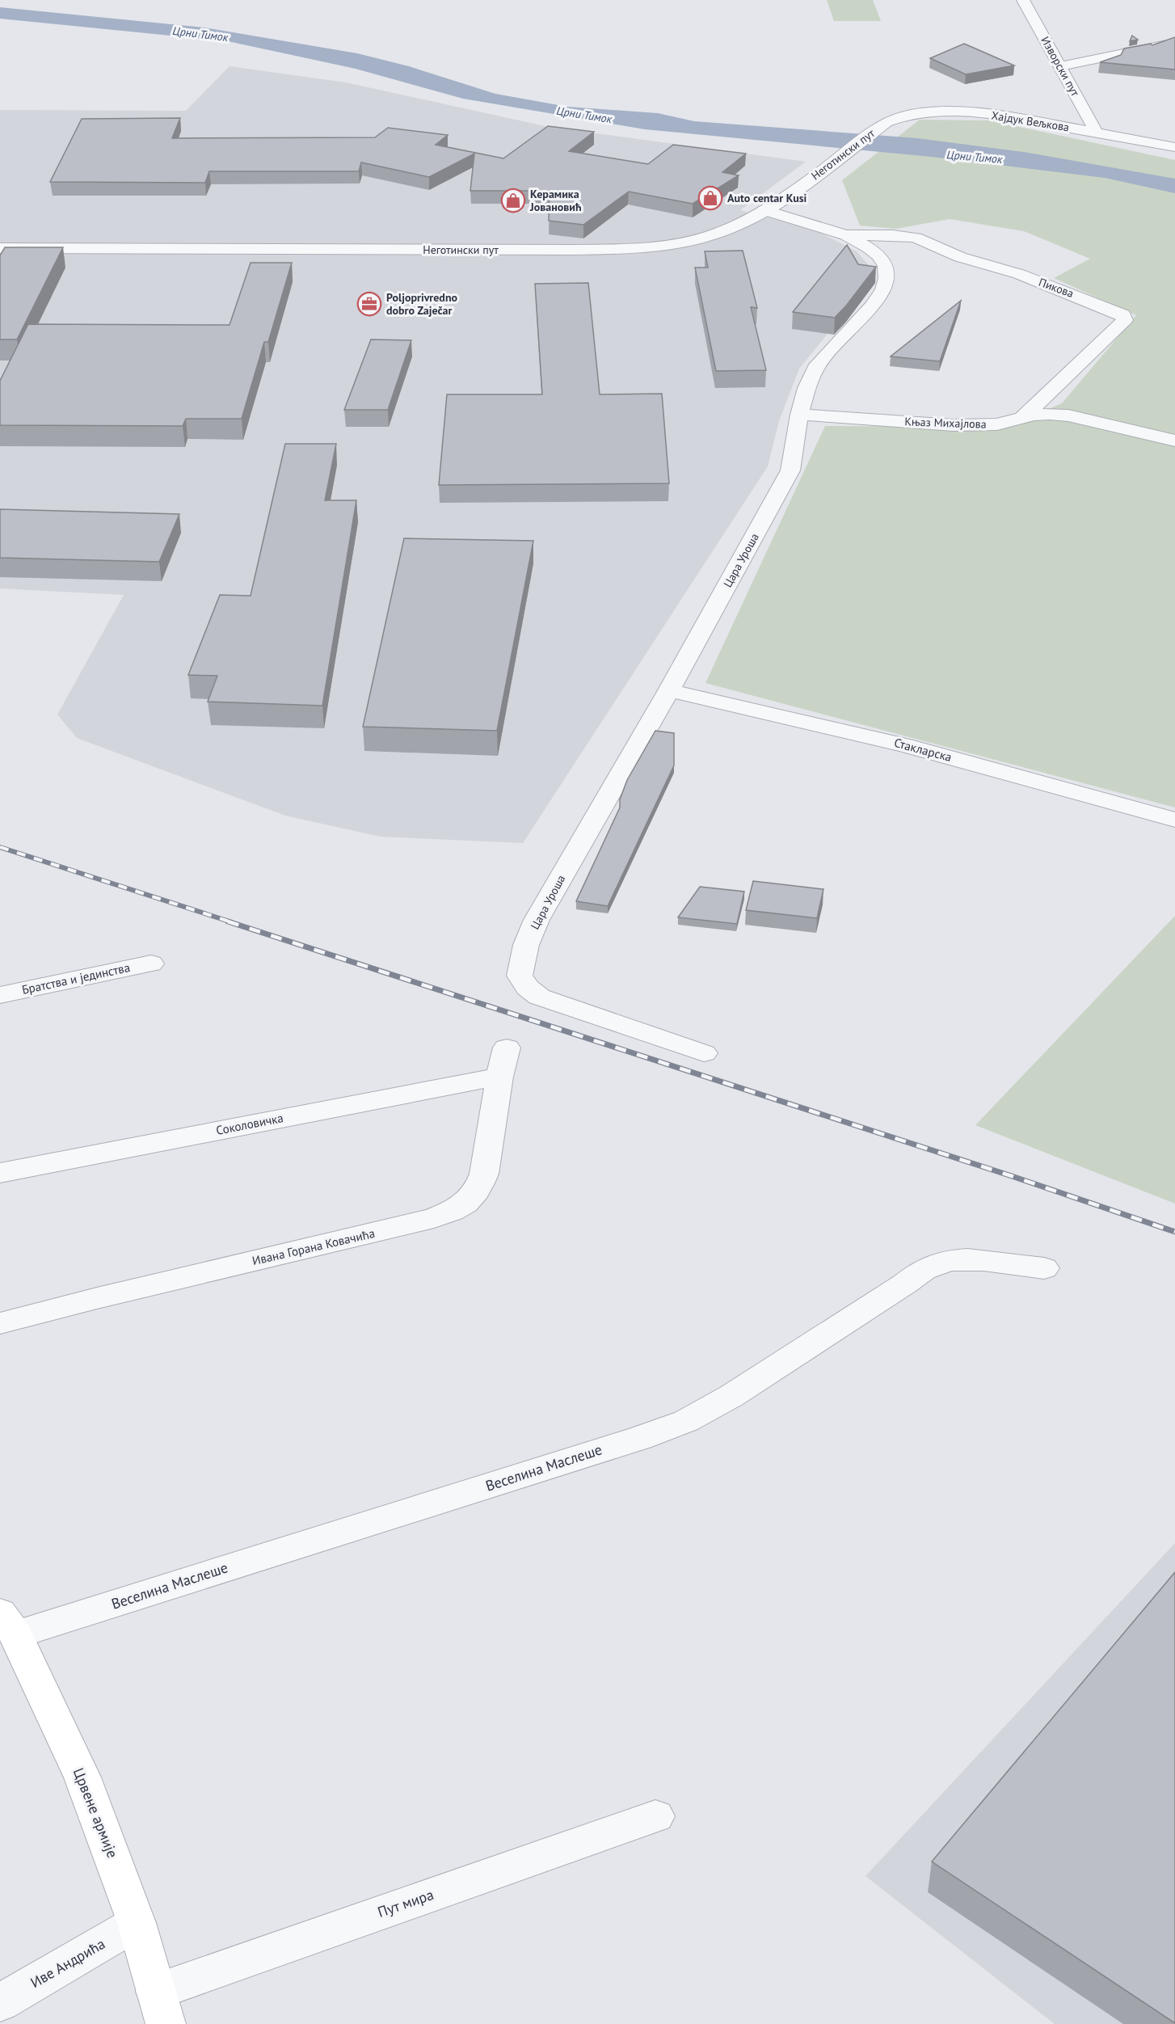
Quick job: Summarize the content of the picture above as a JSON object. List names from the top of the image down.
{
  "streets": {
    "main road": ["Црвене армије"],
    "street": [
      "Изворски пут",
      "Хајдук Вељкова",
      "Неготински пут",
      "Пикова",
      "Књаз Михајлова",
      "Цара Уроша",
      "Стакларска",
      "Братства и јединства",
      "Соколовичка",
      "Ивана Горана Ковачића",
      "Веселина Маслеше",
      "Пут мира",
      "Иве Андрића"
    ]
  },
  "crossings": [
    ["Изворски пут", "Хајдук Вељкова"],
    ["Хајдук Вељкова", "Неготински пут"],
    ["Неготински пут", "Цара Уроша"],
    ["Пикова", "Књаз Михајлова"],
    ["Пикова", "Цара Уроша"],
    ["Књаз Михајлова", "Цара Уроша"],
    ["Цара Уроша", "Стакларска"],
    ["Соколовичка", "Ивана Горана Ковачића"],
    ["Веселина Маслеше", "Црвене армије"],
    ["Црвене армије", "Пут мира"],
    ["Црвене армије", "Иве Андрића"]
  ],
  "water": ["Црни Тимок"],
  "places": {
    "shop": ["Auto centar Kusi", "Керамика Јовановић"],
    "office": ["Poljoprivredno dobro Zaječar"]
  }
}
